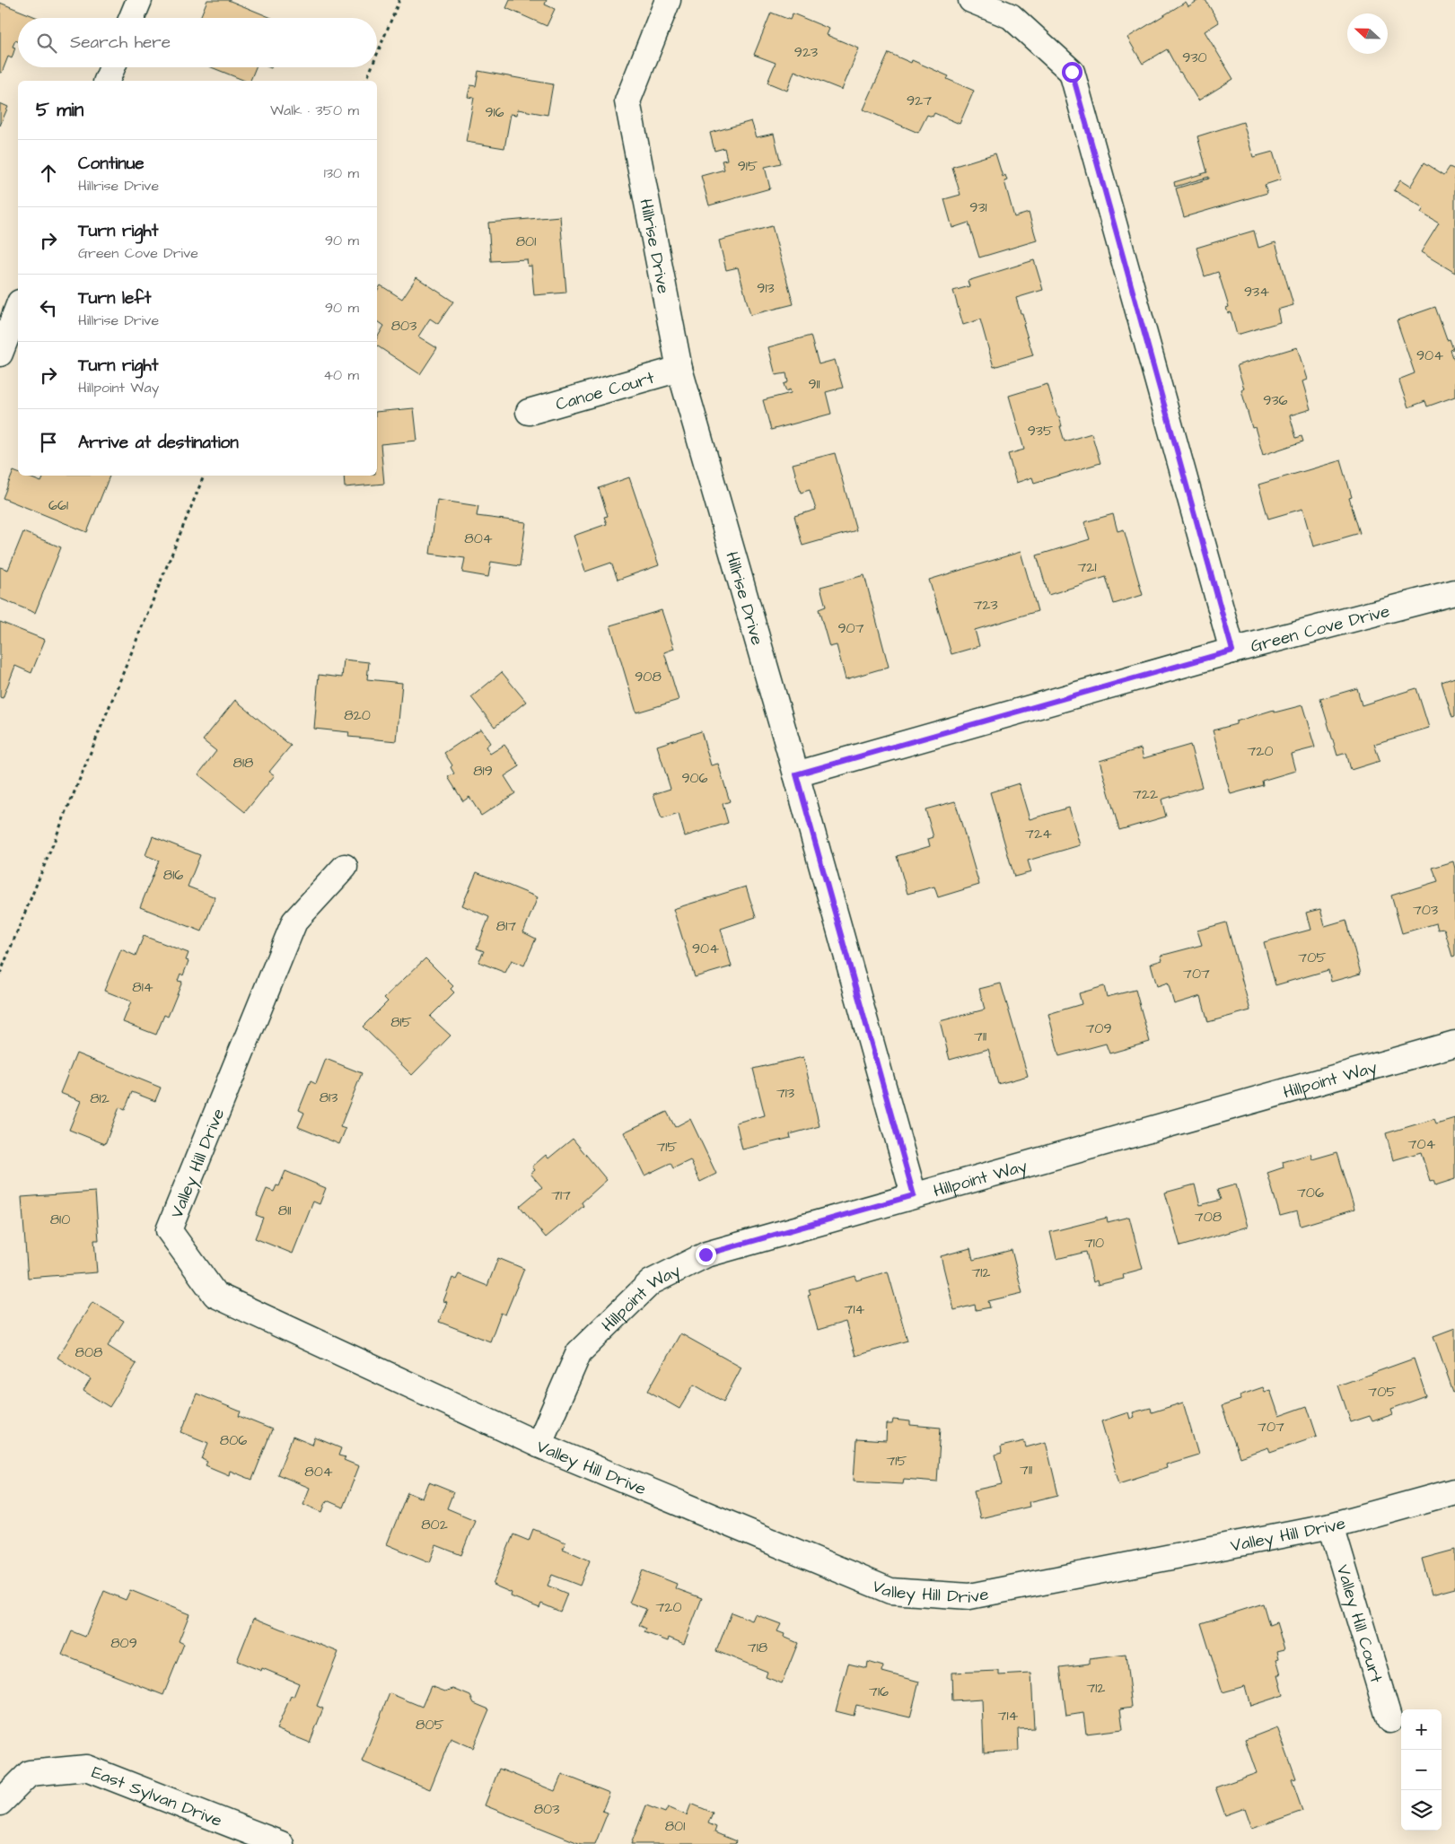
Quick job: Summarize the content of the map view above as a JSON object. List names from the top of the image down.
{
  "streets": {
    "street": [
      "Hillrise Drive",
      "Canoe Court",
      "Green Cove Drive",
      "Hillpoint Way",
      "Valley Hill Drive",
      "Valley Hill Court",
      "East Sylvan Drive"
    ]
  },
  "crossings": [
    ["Hillrise Drive", "Canoe Court"],
    ["Hillrise Drive", "Green Cove Drive"],
    ["Hillrise Drive", "Hillpoint Way"],
    ["Hillpoint Way", "Valley Hill Drive"],
    ["Valley Hill Drive", "Valley Hill Court"]
  ],
  "house_numbers": [
    "923",
    "930",
    "927",
    "916",
    "915",
    "931",
    "801",
    "913",
    "934",
    "803",
    "904",
    "911",
    "936",
    "935",
    "661",
    "804",
    "721",
    "723",
    "907",
    "908",
    "820",
    "720",
    "818",
    "819",
    "906",
    "722",
    "724",
    "816",
    "703",
    "817",
    "904",
    "705",
    "707",
    "814",
    "815",
    "709",
    "711",
    "713",
    "813",
    "812",
    "704",
    "715",
    "706",
    "717",
    "811",
    "708",
    "810",
    "710",
    "712",
    "714",
    "808",
    "705",
    "707",
    "806",
    "715",
    "711",
    "804",
    "802",
    "720",
    "809",
    "718",
    "712",
    "716",
    "714",
    "805",
    "803",
    "801"
  ],
  "north": "left",
  "page": {
    "search": "Search here",
    "heading": ["5 min", "Walk · 350 m"],
    "list": [
      ["Continue", "Hillrise Drive", "130 m"],
      ["Turn right", "Green Cove Drive", "90 m"],
      ["Turn left", "Hillrise Drive", "90 m"],
      ["Turn right", "Hillpoint Way", "40 m"],
      "Arrive at destination"
    ],
    "map_buttons": ["+", "−"]
  }
}
